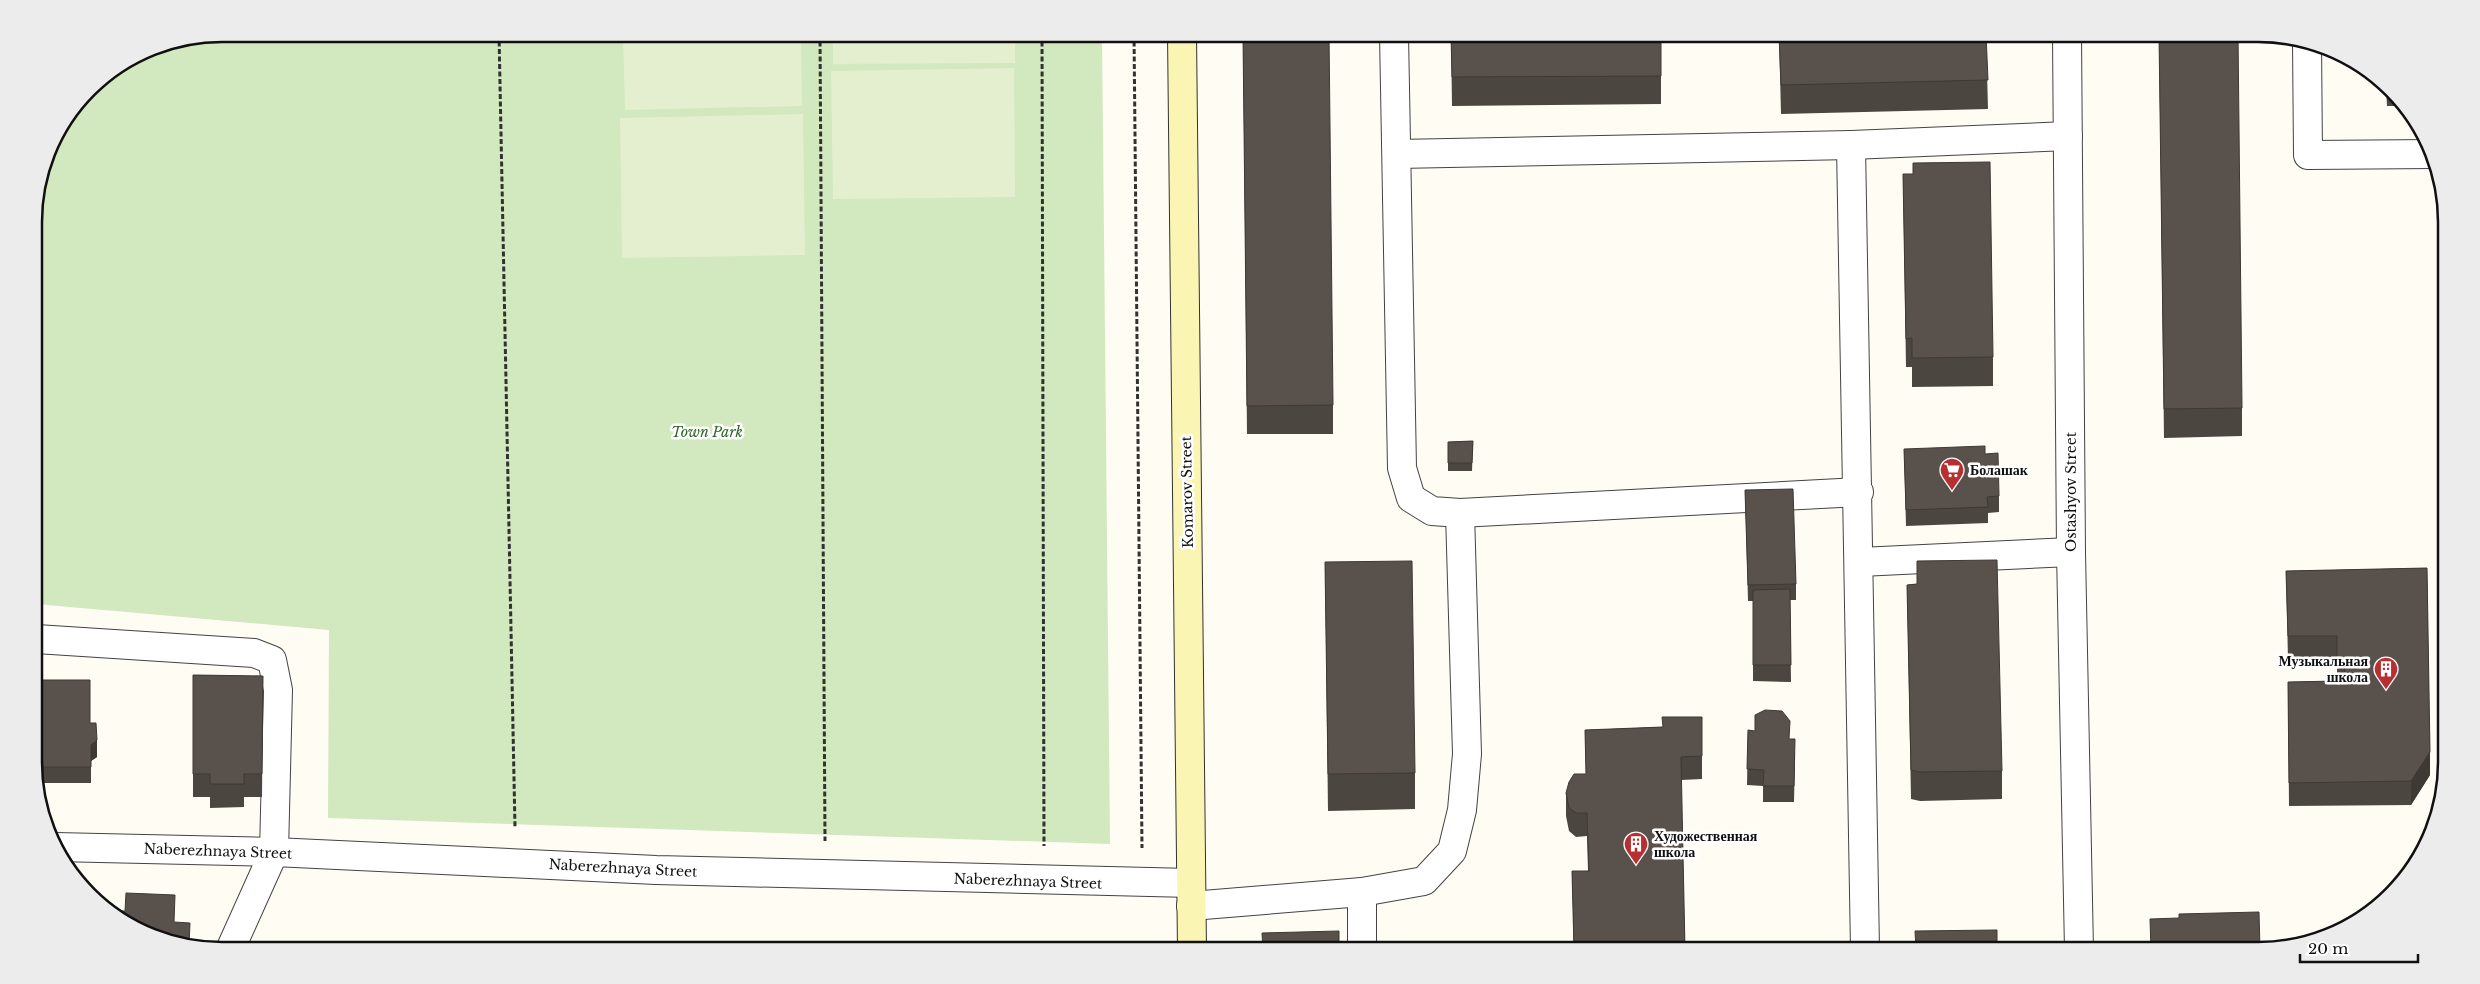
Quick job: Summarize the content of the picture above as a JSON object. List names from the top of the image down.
{
  "streets": {
    "street": ["Komarov Street", "Ostashyov Street", "Naberezhnaya Street"]
  },
  "crossings": [
    ["Komarov Street", "Naberezhnaya Street"]
  ],
  "parks": ["Town Park"],
  "places": {
    "supermarket": ["Болашак"],
    "building": ["Музыкальная школа", "Художественная школа"]
  },
  "scale_bar": "20 m"
}
